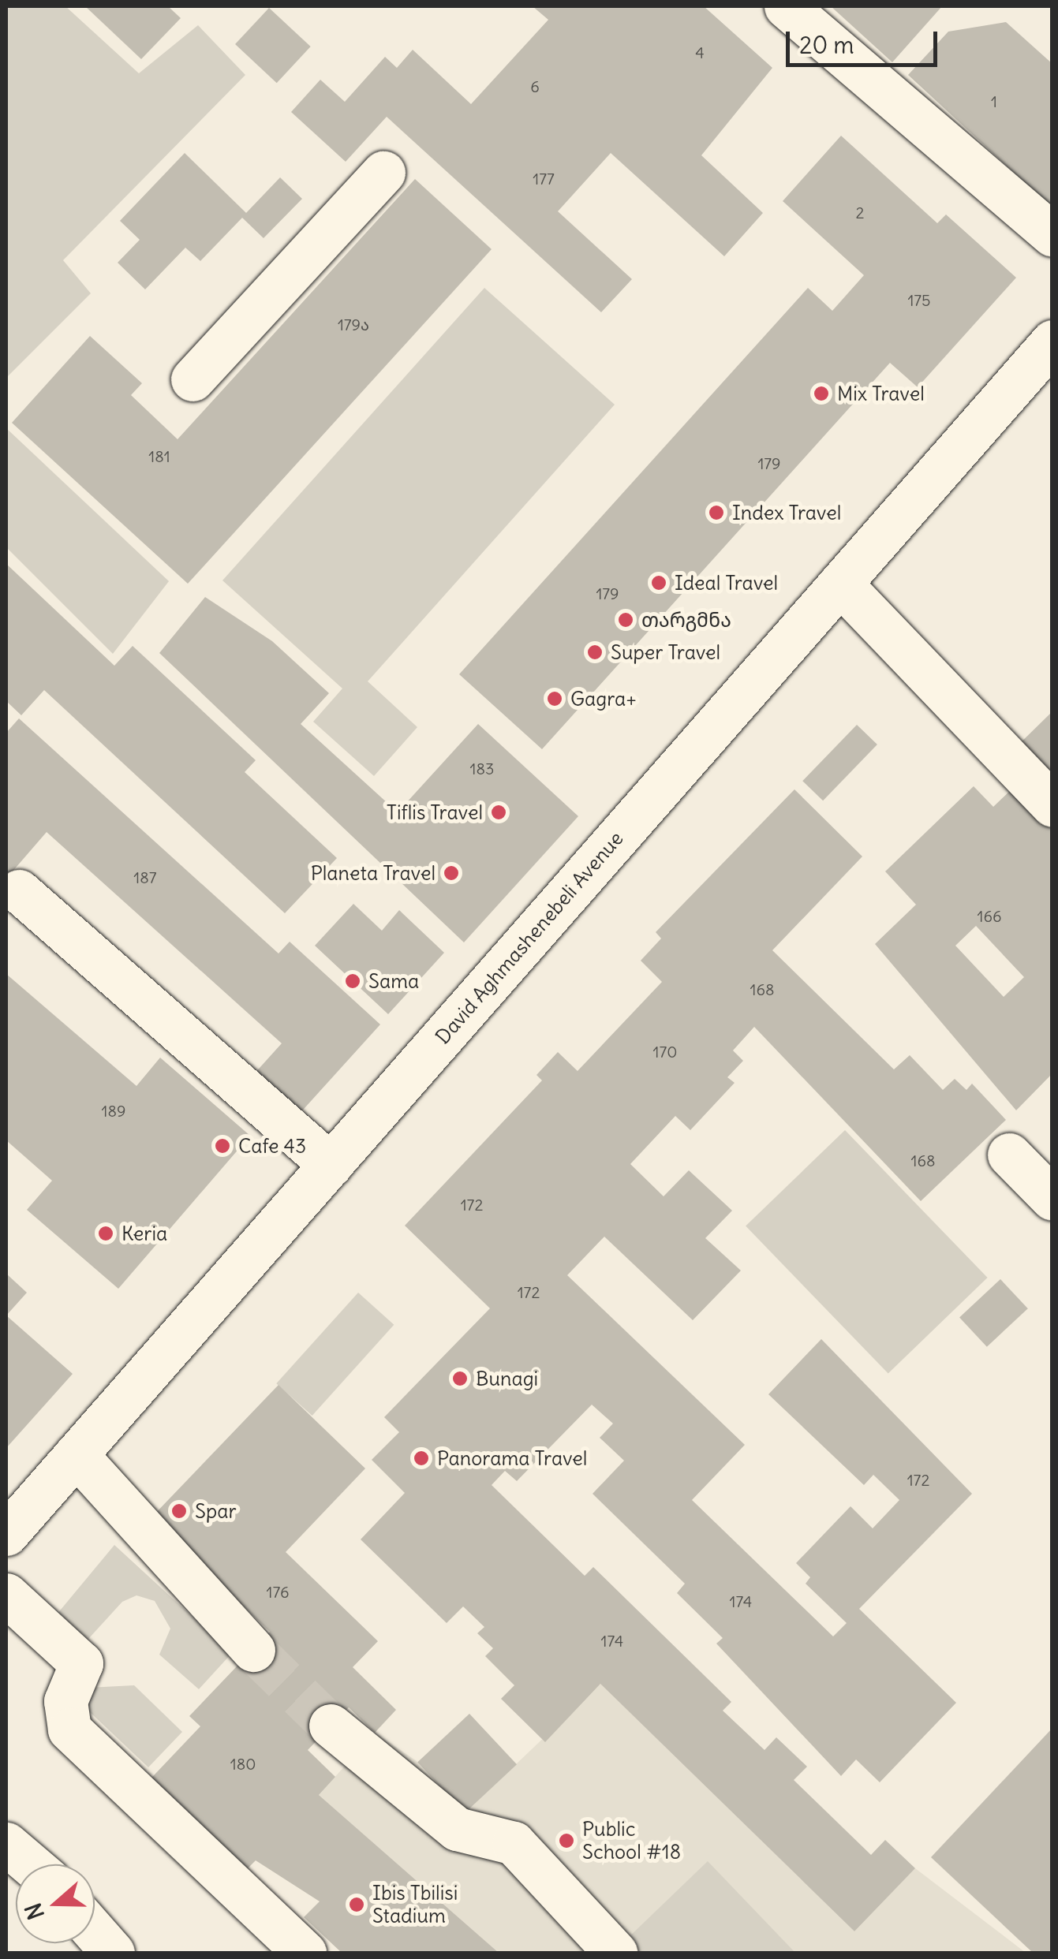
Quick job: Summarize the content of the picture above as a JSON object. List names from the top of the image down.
{
  "streets": {
    "main road": ["David Aghmashenebeli Avenue"]
  },
  "places": [
    "Mix Travel",
    "Index Travel",
    "Ideal Travel",
    "თარგმნა",
    "Super Travel",
    "Gagra+",
    "Tiflis Travel",
    "Planeta Travel",
    "Sama",
    "Cafe 43",
    "Keria",
    "Bunagi",
    "Panorama Travel",
    "Spar",
    "Public School #18",
    "Ibis Tbilisi Stadium"
  ],
  "house_numbers": [
    "4",
    "6",
    "1",
    "177",
    "2",
    "175",
    "179ა",
    "181",
    "179",
    "179",
    "183",
    "187",
    "166",
    "168",
    "170",
    "189",
    "168",
    "172",
    "172",
    "172",
    "176",
    "174",
    "174",
    "180"
  ],
  "scale_bar": "20 m",
  "north": "left"
}
